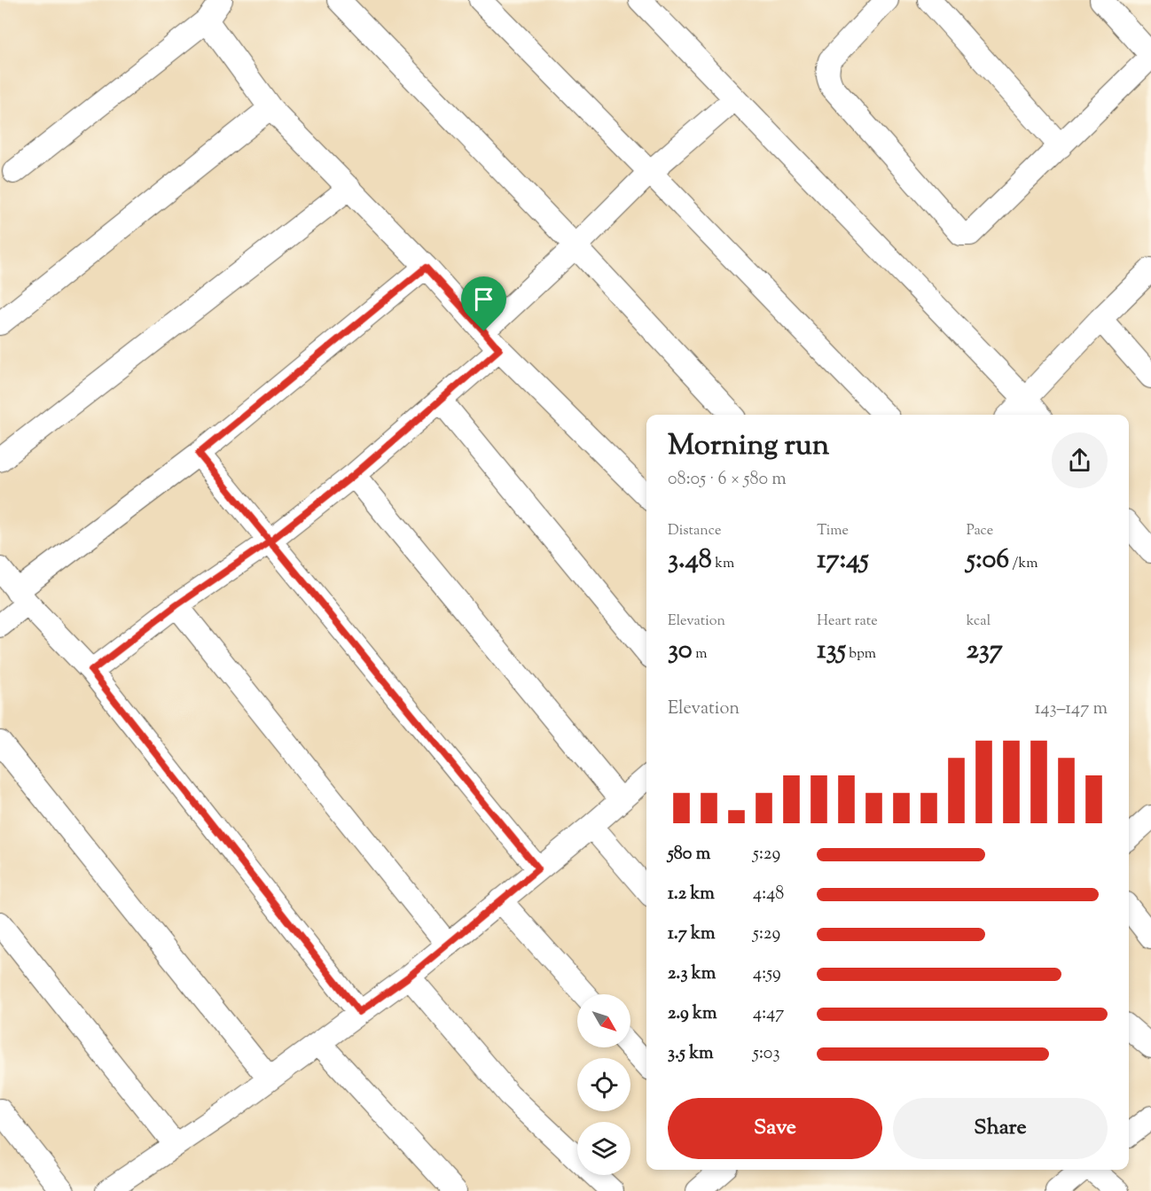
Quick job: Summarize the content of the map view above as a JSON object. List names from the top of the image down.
{
  "north": "bottom right",
  "page": {
    "heading": ["Morning run", "08:05 · 6 × 580 m"],
    "stats": [
      ["Distance", "3.48 km"],
      ["Time", "17:45"],
      ["Pace", "5:06 /km"],
      ["Elevation", "30 m"],
      ["Heart rate", "135 bpm"],
      ["kcal", "237"]
    ],
    "chart": ["Elevation", "143–147 m"],
    "list": [
      {
        "name": "580 m",
        "note": "5:29"
      },
      {
        "name": "1.2 km",
        "note": "4:48"
      },
      {
        "name": "1.7 km",
        "note": "5:29"
      },
      {
        "name": "2.3 km",
        "note": "4:59"
      },
      {
        "name": "2.9 km",
        "note": "4:47"
      },
      {
        "name": "3.5 km",
        "note": "5:03"
      }
    ],
    "buttons": ["Save", "Share"]
  }
}
